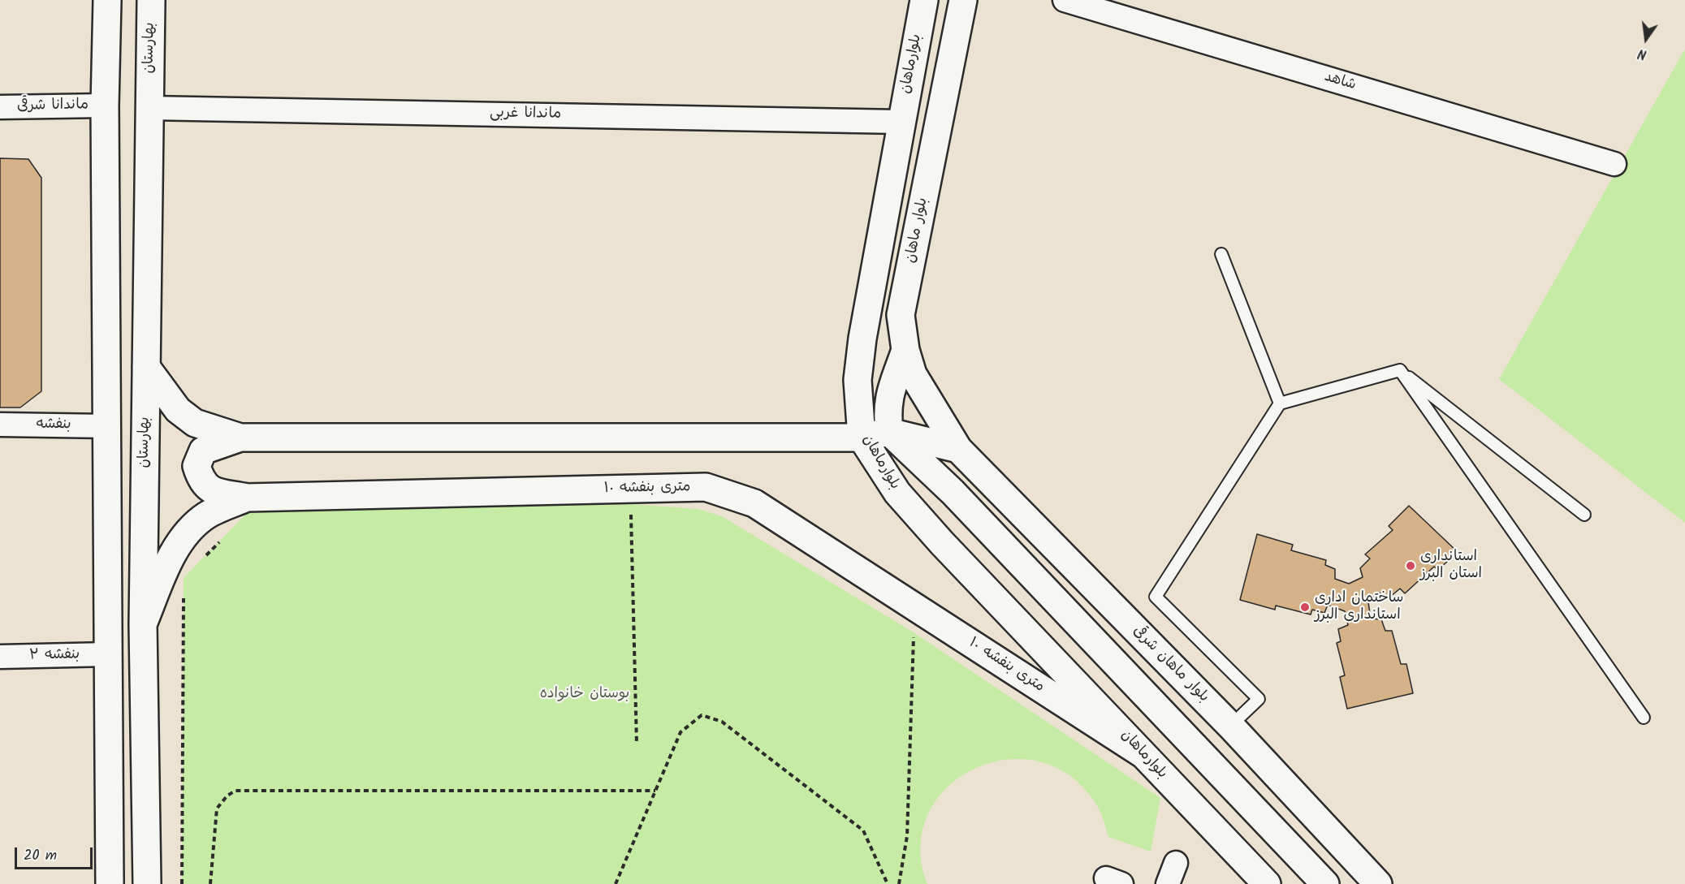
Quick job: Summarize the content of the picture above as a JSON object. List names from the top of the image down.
{
  "streets": {
    "main road": [
      "بهارستان",
      "بلوارماهان",
      "بلوار ماهان",
      "۱۰ متری بنفشه",
      "بلوار ماهان شرقی"
    ],
    "street": [
      "شاهد",
      "ماندانا شرقی",
      "ماندانا غربی",
      "بنفشه",
      "بنفشه ۲"
    ]
  },
  "crossings": [
    ["بهارستان", "ماندانا غربی"],
    ["بهارستان", "۱۰ متری بنفشه"],
    ["بلوارماهان", "ماندانا غربی"],
    ["بلوارماهان", "۱۰ متری بنفشه"],
    ["بلوار ماهان", "بلوار ماهان شرقی"]
  ],
  "parks": ["بوستان خانواده"],
  "places": ["استانداری استان البرز", "ساختمان اداری استانداری البرز"],
  "scale_bar": "20 m",
  "north": "bottom"
}
